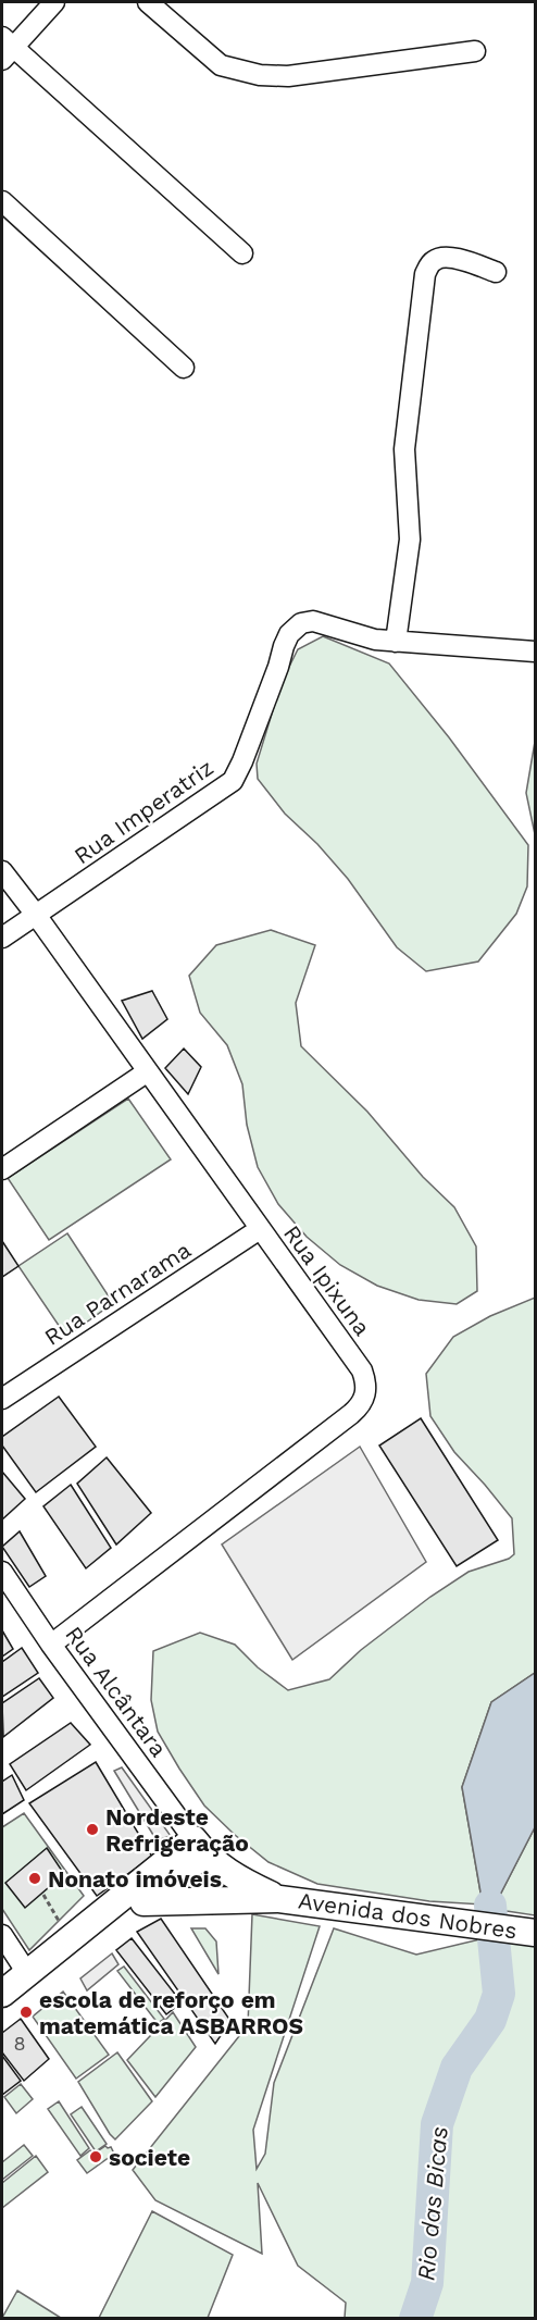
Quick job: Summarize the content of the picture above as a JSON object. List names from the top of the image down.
{
  "streets": {
    "main road": ["Avenida dos Nobres"],
    "street": [
      "Rua Imperatriz",
      "Rua Ipixuna",
      "Rua Parnarama",
      "Rua Alcântara"
    ]
  },
  "crossings": [
    ["Rua Imperatriz", "Rua Ipixuna"],
    ["Rua Ipixuna", "Rua Parnarama"],
    ["Rua Ipixuna", "Rua Alcântara"],
    ["Rua Alcântara", "Avenida dos Nobres"]
  ],
  "water": ["Rio das Bicas"],
  "places": [
    "Nordeste Refrigeração",
    "Nonato imóveis",
    "escola de reforço em matemática ASBARROS",
    "societe"
  ],
  "house_numbers": ["8"]
}
